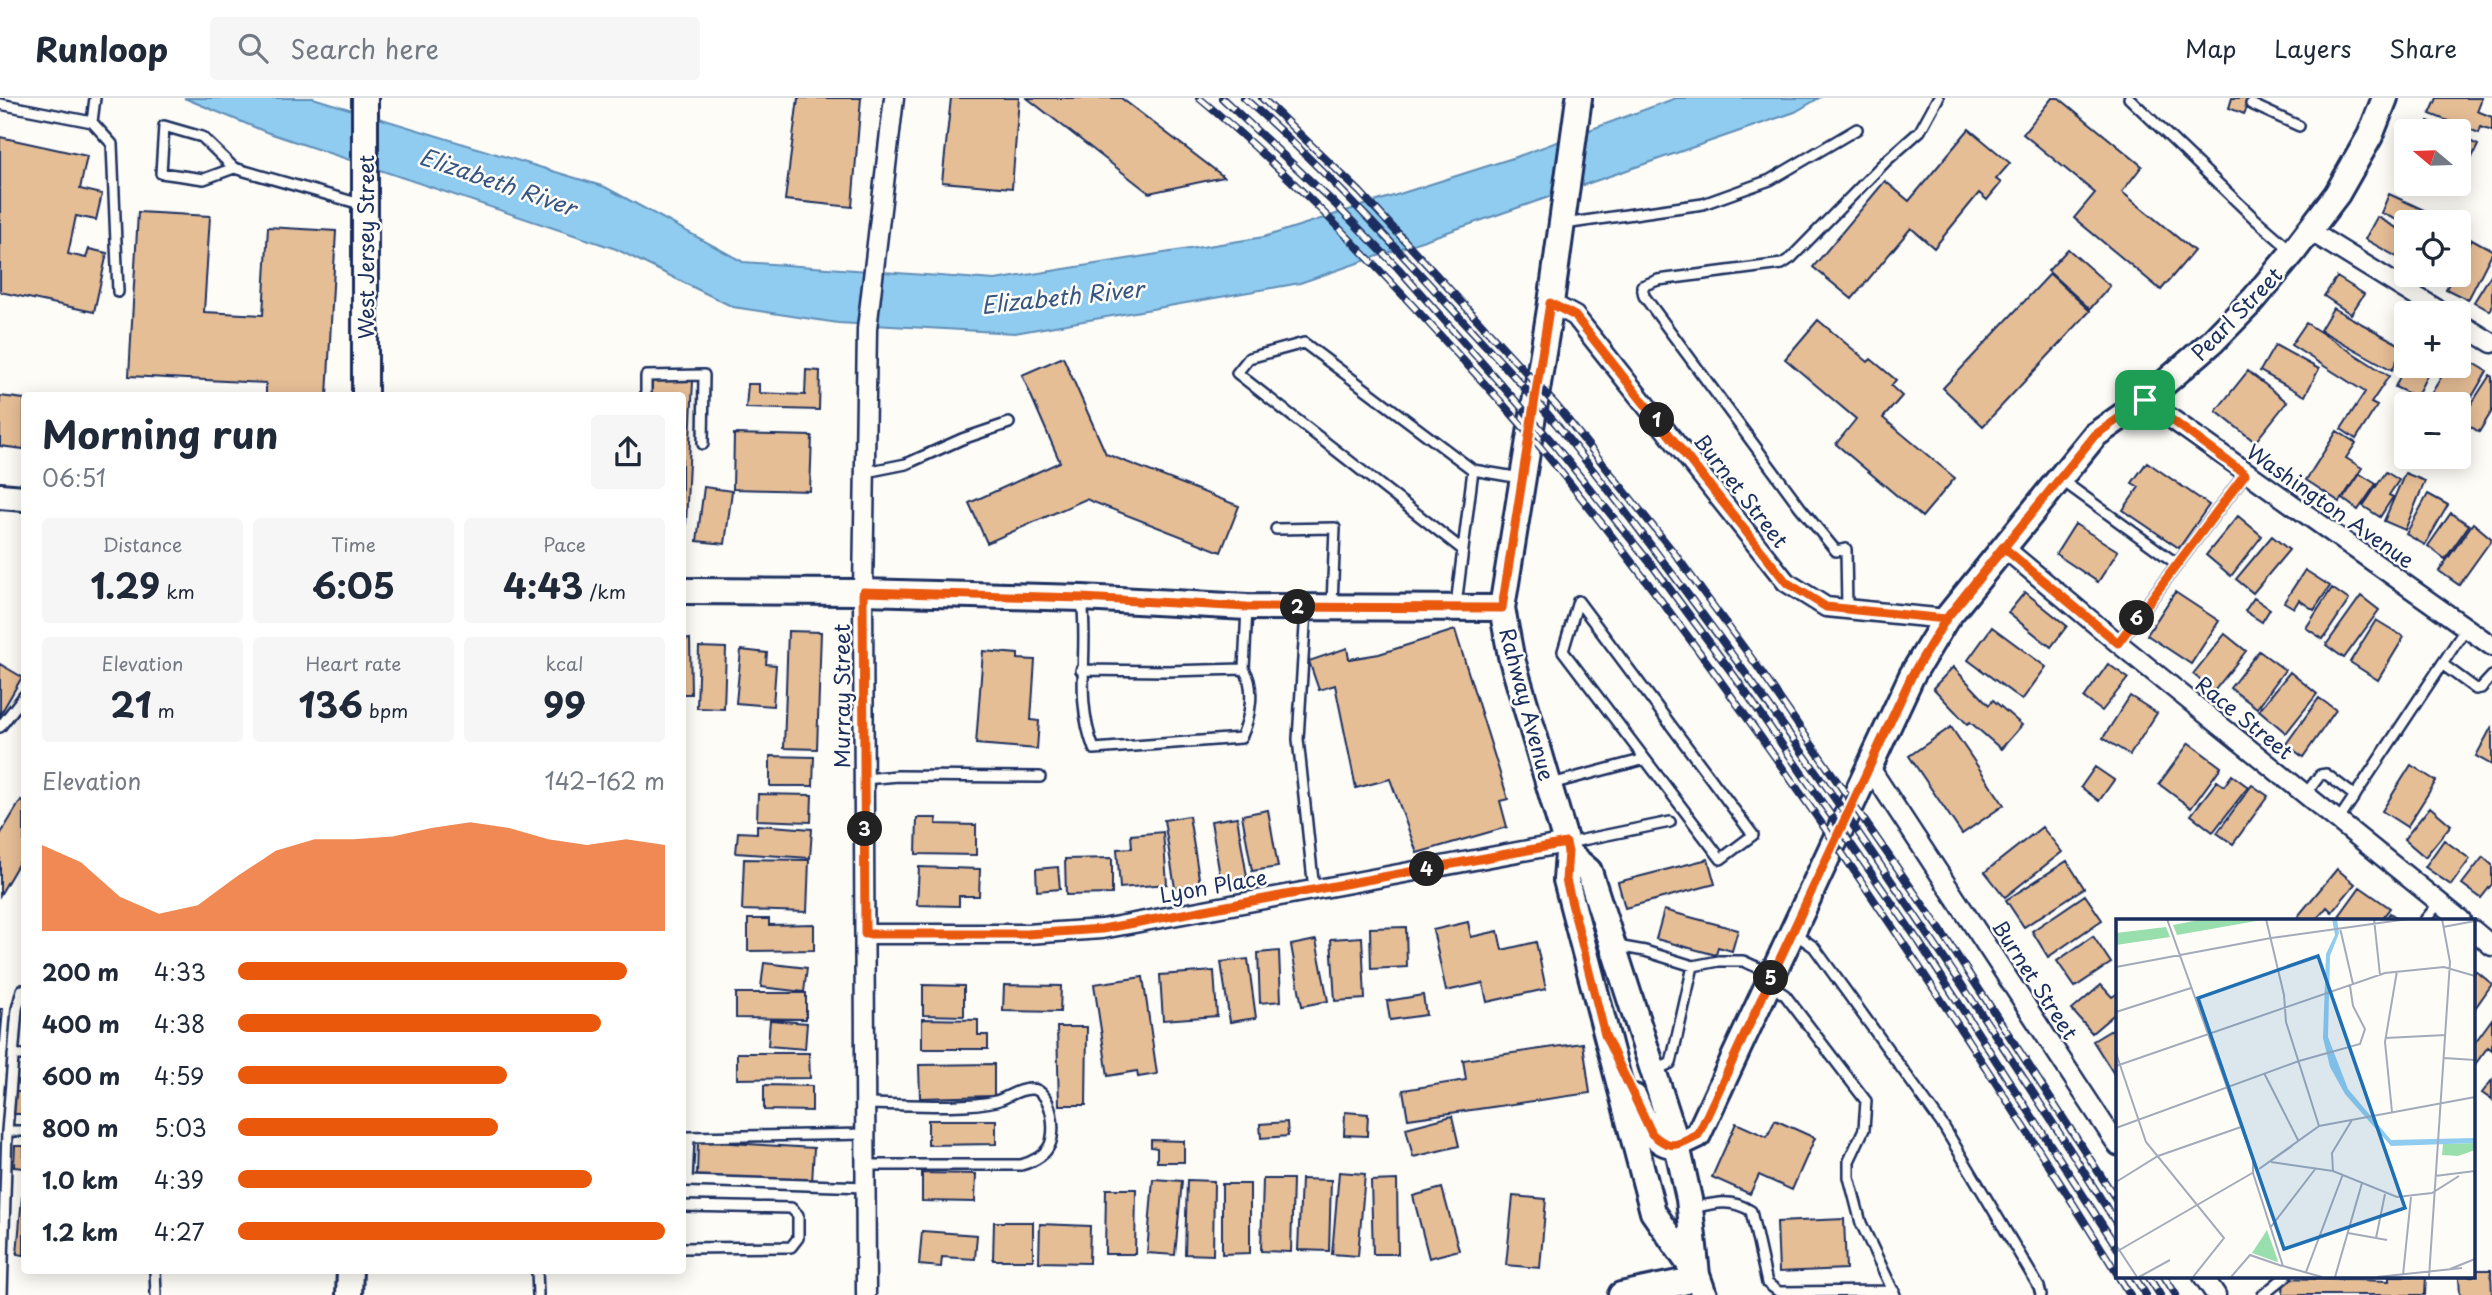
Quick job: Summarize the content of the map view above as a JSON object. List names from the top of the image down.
{
  "streets": {
    "main road": ["West Jersey Street", "Pearl Street", "Rahway Avenue"],
    "street": [
      "Burnet Street",
      "Washington Avenue",
      "Murray Street",
      "Race Street",
      "Lyon Place"
    ]
  },
  "crossings": [
    ["Pearl Street", "Burnet Street"],
    ["Pearl Street", "Washington Avenue"],
    ["Pearl Street", "Rahway Avenue"],
    ["Pearl Street", "Race Street"],
    ["Burnet Street", "Rahway Avenue"],
    ["Murray Street", "Lyon Place"],
    ["Rahway Avenue", "Lyon Place"]
  ],
  "water": ["Elizabeth River"],
  "north": "left",
  "page": {
    "header": "Runloop",
    "search": "Search here",
    "nav": ["Map", "Layers", "Share"],
    "map_buttons": ["+", "−"],
    "heading": ["Morning run", "06:51"],
    "pins": [
      "1",
      "2",
      "6",
      "3",
      "4",
      "5"
    ],
    "stats": [
      ["Distance", "1.29 km"],
      ["Time", "6:05"],
      ["Pace", "4:43 /km"],
      ["Elevation", "21 m"],
      ["Heart rate", "136 bpm"],
      ["kcal", "99"]
    ],
    "chart": ["Elevation", "142–162 m"],
    "list": [
      {
        "name": "200 m",
        "note": "4:33"
      },
      {
        "name": "400 m",
        "note": "4:38"
      },
      {
        "name": "600 m",
        "note": "4:59"
      },
      {
        "name": "800 m",
        "note": "5:03"
      },
      {
        "name": "1.0 km",
        "note": "4:39"
      },
      {
        "name": "1.2 km",
        "note": "4:27"
      }
    ]
  }
}
